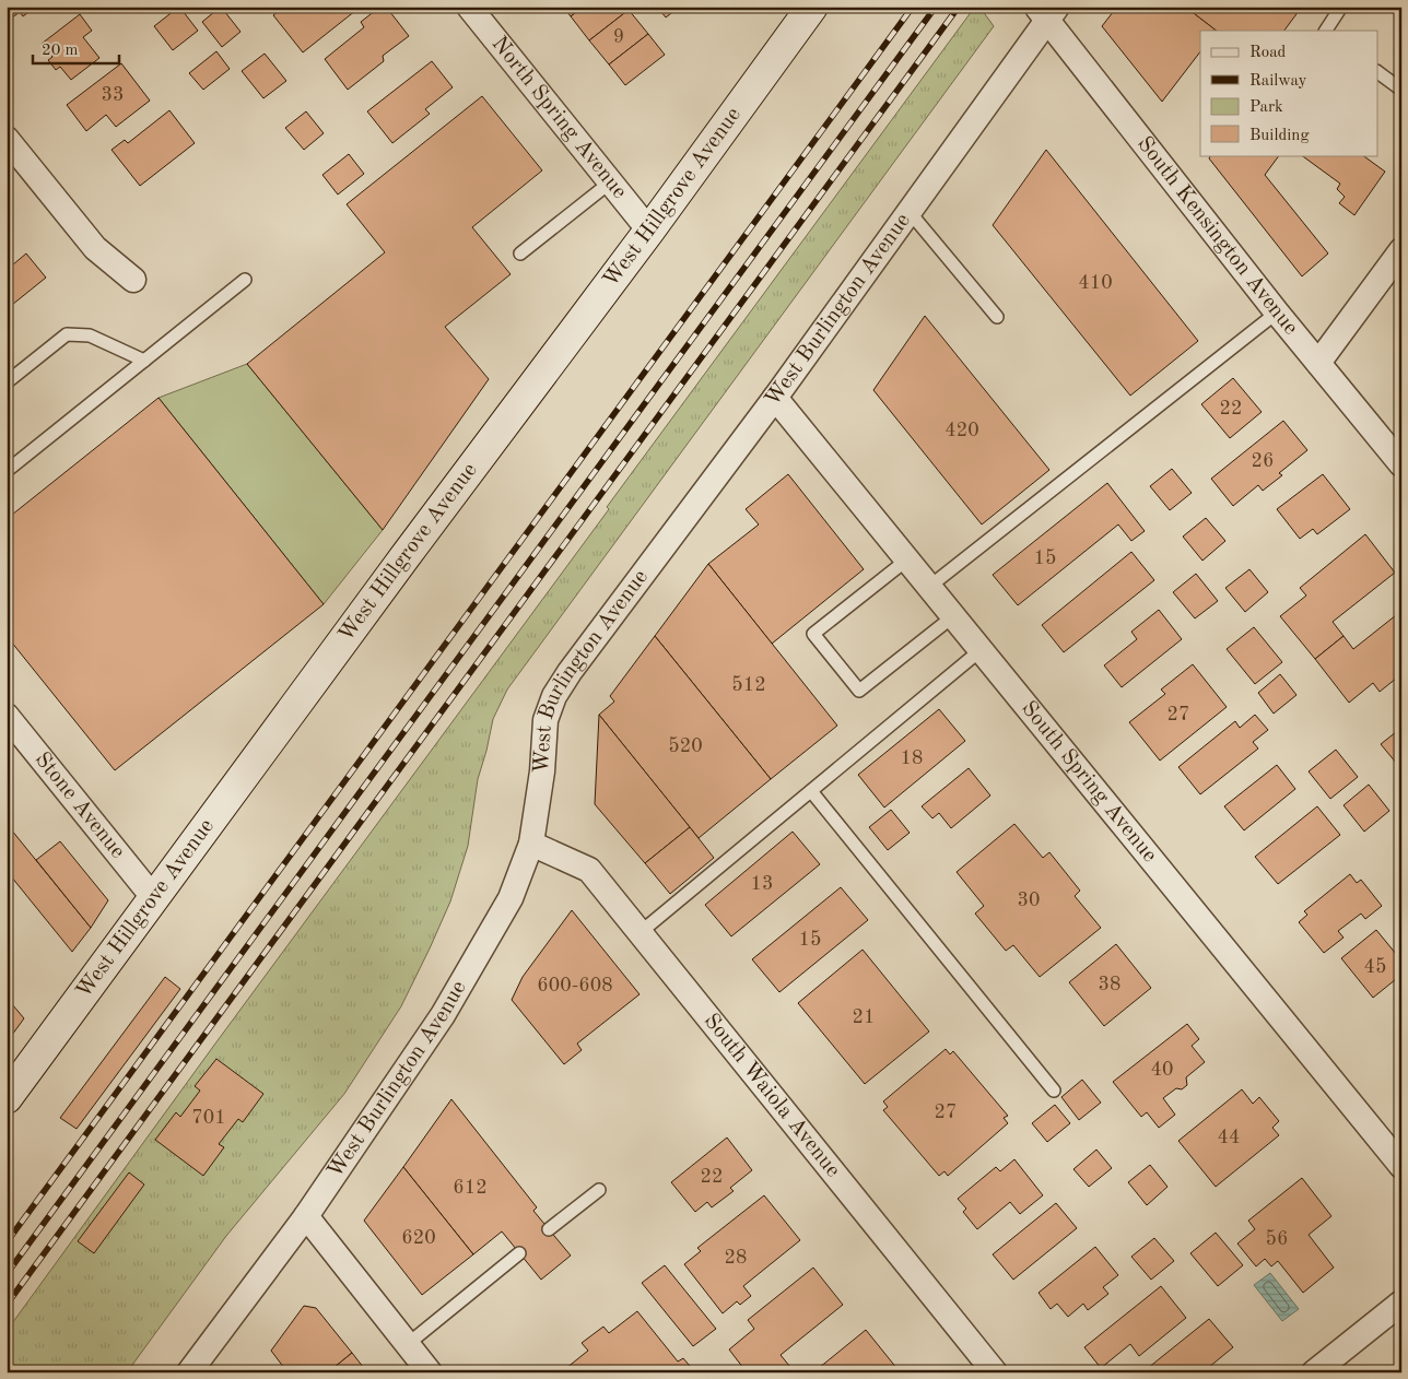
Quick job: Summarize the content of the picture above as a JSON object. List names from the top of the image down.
{
  "streets": {
    "street": [
      "North Spring Avenue",
      "West Hillgrove Avenue",
      "South Kensington Avenue",
      "West Burlington Avenue",
      "South Spring Avenue",
      "Stone Avenue",
      "South Waiola Avenue"
    ]
  },
  "crossings": [
    ["North Spring Avenue", "West Hillgrove Avenue"],
    ["West Hillgrove Avenue", "Stone Avenue"],
    ["South Kensington Avenue", "West Burlington Avenue"],
    ["West Burlington Avenue", "South Spring Avenue"],
    ["West Burlington Avenue", "South Waiola Avenue"]
  ],
  "house_numbers": [
    "9",
    "33",
    "410",
    "22",
    "420",
    "26",
    "15",
    "512",
    "27",
    "520",
    "18",
    "13",
    "30",
    "15",
    "45",
    "38",
    "600-608",
    "21",
    "40",
    "27",
    "701",
    "44",
    "22",
    "612",
    "620",
    "56",
    "28"
  ],
  "legend": [
    "Road",
    "Railway",
    "Park",
    "Building"
  ],
  "scale_bar": "20 m"
}
